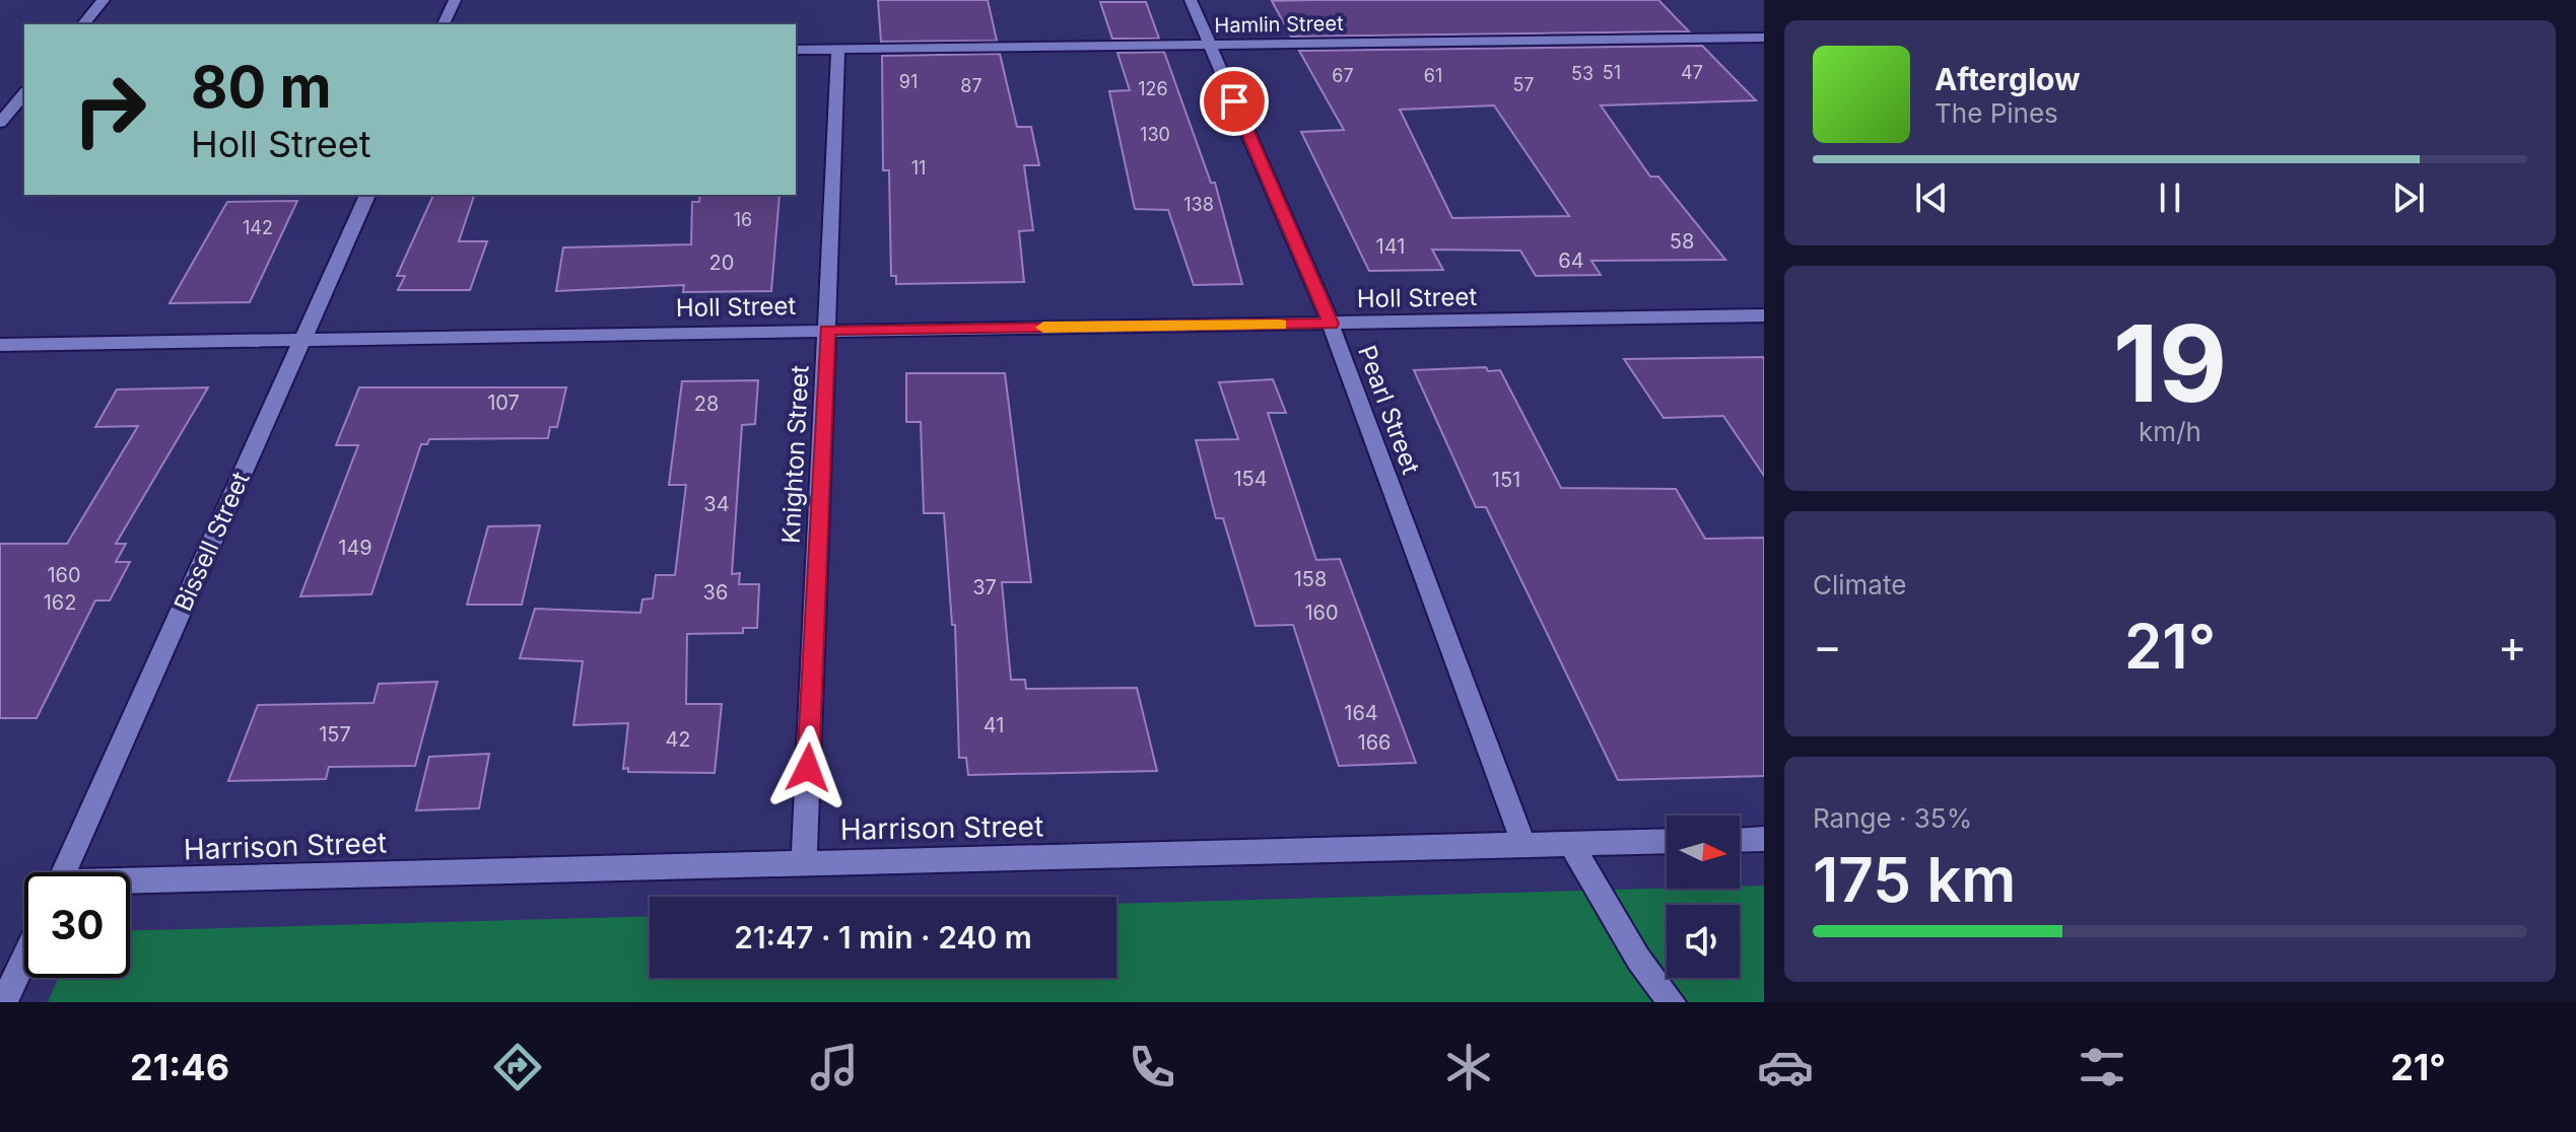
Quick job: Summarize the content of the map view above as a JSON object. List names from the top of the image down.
{
  "streets": {
    "street": [
      "Hamlin Street",
      "Holl Street",
      "Pearl Street",
      "Knighton Street",
      "Bissell Street",
      "Harrison Street"
    ]
  },
  "crossings": [
    ["Hamlin Street", "Pearl Street"],
    ["Hamlin Street", "Knighton Street"],
    ["Holl Street", "Pearl Street"],
    ["Holl Street", "Knighton Street"],
    ["Holl Street", "Bissell Street"],
    ["Pearl Street", "Harrison Street"],
    ["Knighton Street", "Harrison Street"]
  ],
  "house_numbers": [
    "51",
    "47",
    "53",
    "67",
    "61",
    "91",
    "57",
    "87",
    "126",
    "130",
    "11",
    "138",
    "16",
    "142",
    "58",
    "141",
    "64",
    "20",
    "107",
    "28",
    "154",
    "151",
    "34",
    "149",
    "160",
    "158",
    "37",
    "36",
    "162",
    "160",
    "164",
    "41",
    "157",
    "42",
    "166"
  ],
  "north": "right",
  "page": {
    "turn": ["80 m", "Holl Street"],
    "song": ["Afterglow", "The Pines"],
    "tile": [
      ["19", "km/h"],
      "Climate",
      ["Range · 35%", "175 km"]
    ],
    "heat": ["−", "21°", "+"],
    "limit": "30",
    "trip": "21:47 · 1 min · 240 m",
    "tabs": ["21:46", "21°"]
  }
}
